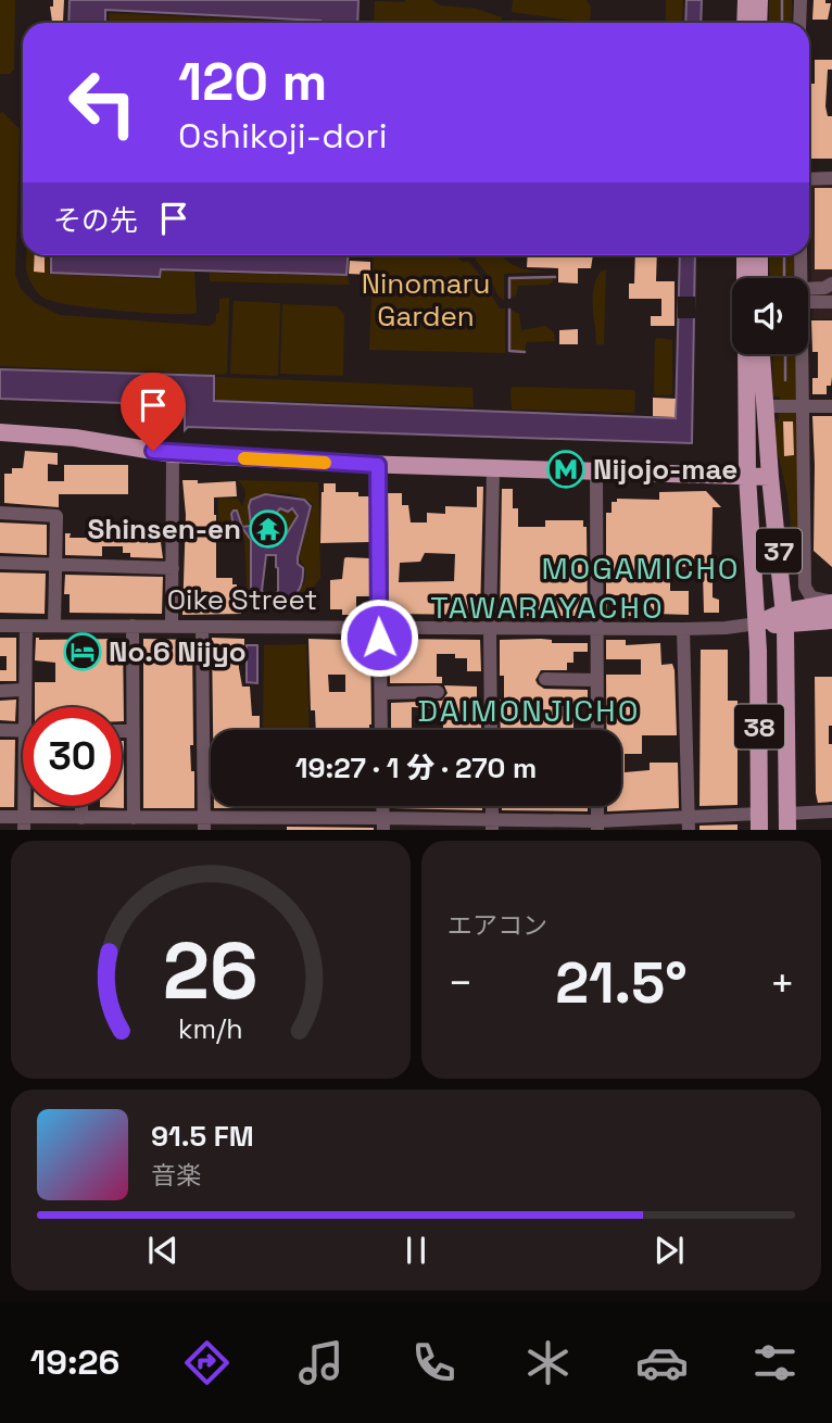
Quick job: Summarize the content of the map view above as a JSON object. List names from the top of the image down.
{
  "streets": {
    "main road": ["37", "Oike Street", "38"]
  },
  "crossings": [
    ["37", "Oike Street"],
    ["37", "38"],
    ["Oike Street", "38"]
  ],
  "districts": ["MOGAMICHO", "TAWARAYACHO", "DAIMONJICHO"],
  "parks": ["Ninomaru Garden"],
  "places": {
    "metro station": ["Nijojo-mae"],
    "temple": ["Shinsen-en"],
    "hotel": ["No.6 Nijyo"]
  },
  "page": {
    "turn": ["120 m", "Oshikoji-dori"],
    "then": "その先",
    "limit": "30",
    "trip": "19:27 · 1 分 · 270 m",
    "tile": "エアコン",
    "heat": ["−", "21.5°", "+"],
    "song": ["91.5 FM", "音楽"],
    "tabs": "19:26",
    "gauge": ["26", "km/h"]
  }
}
